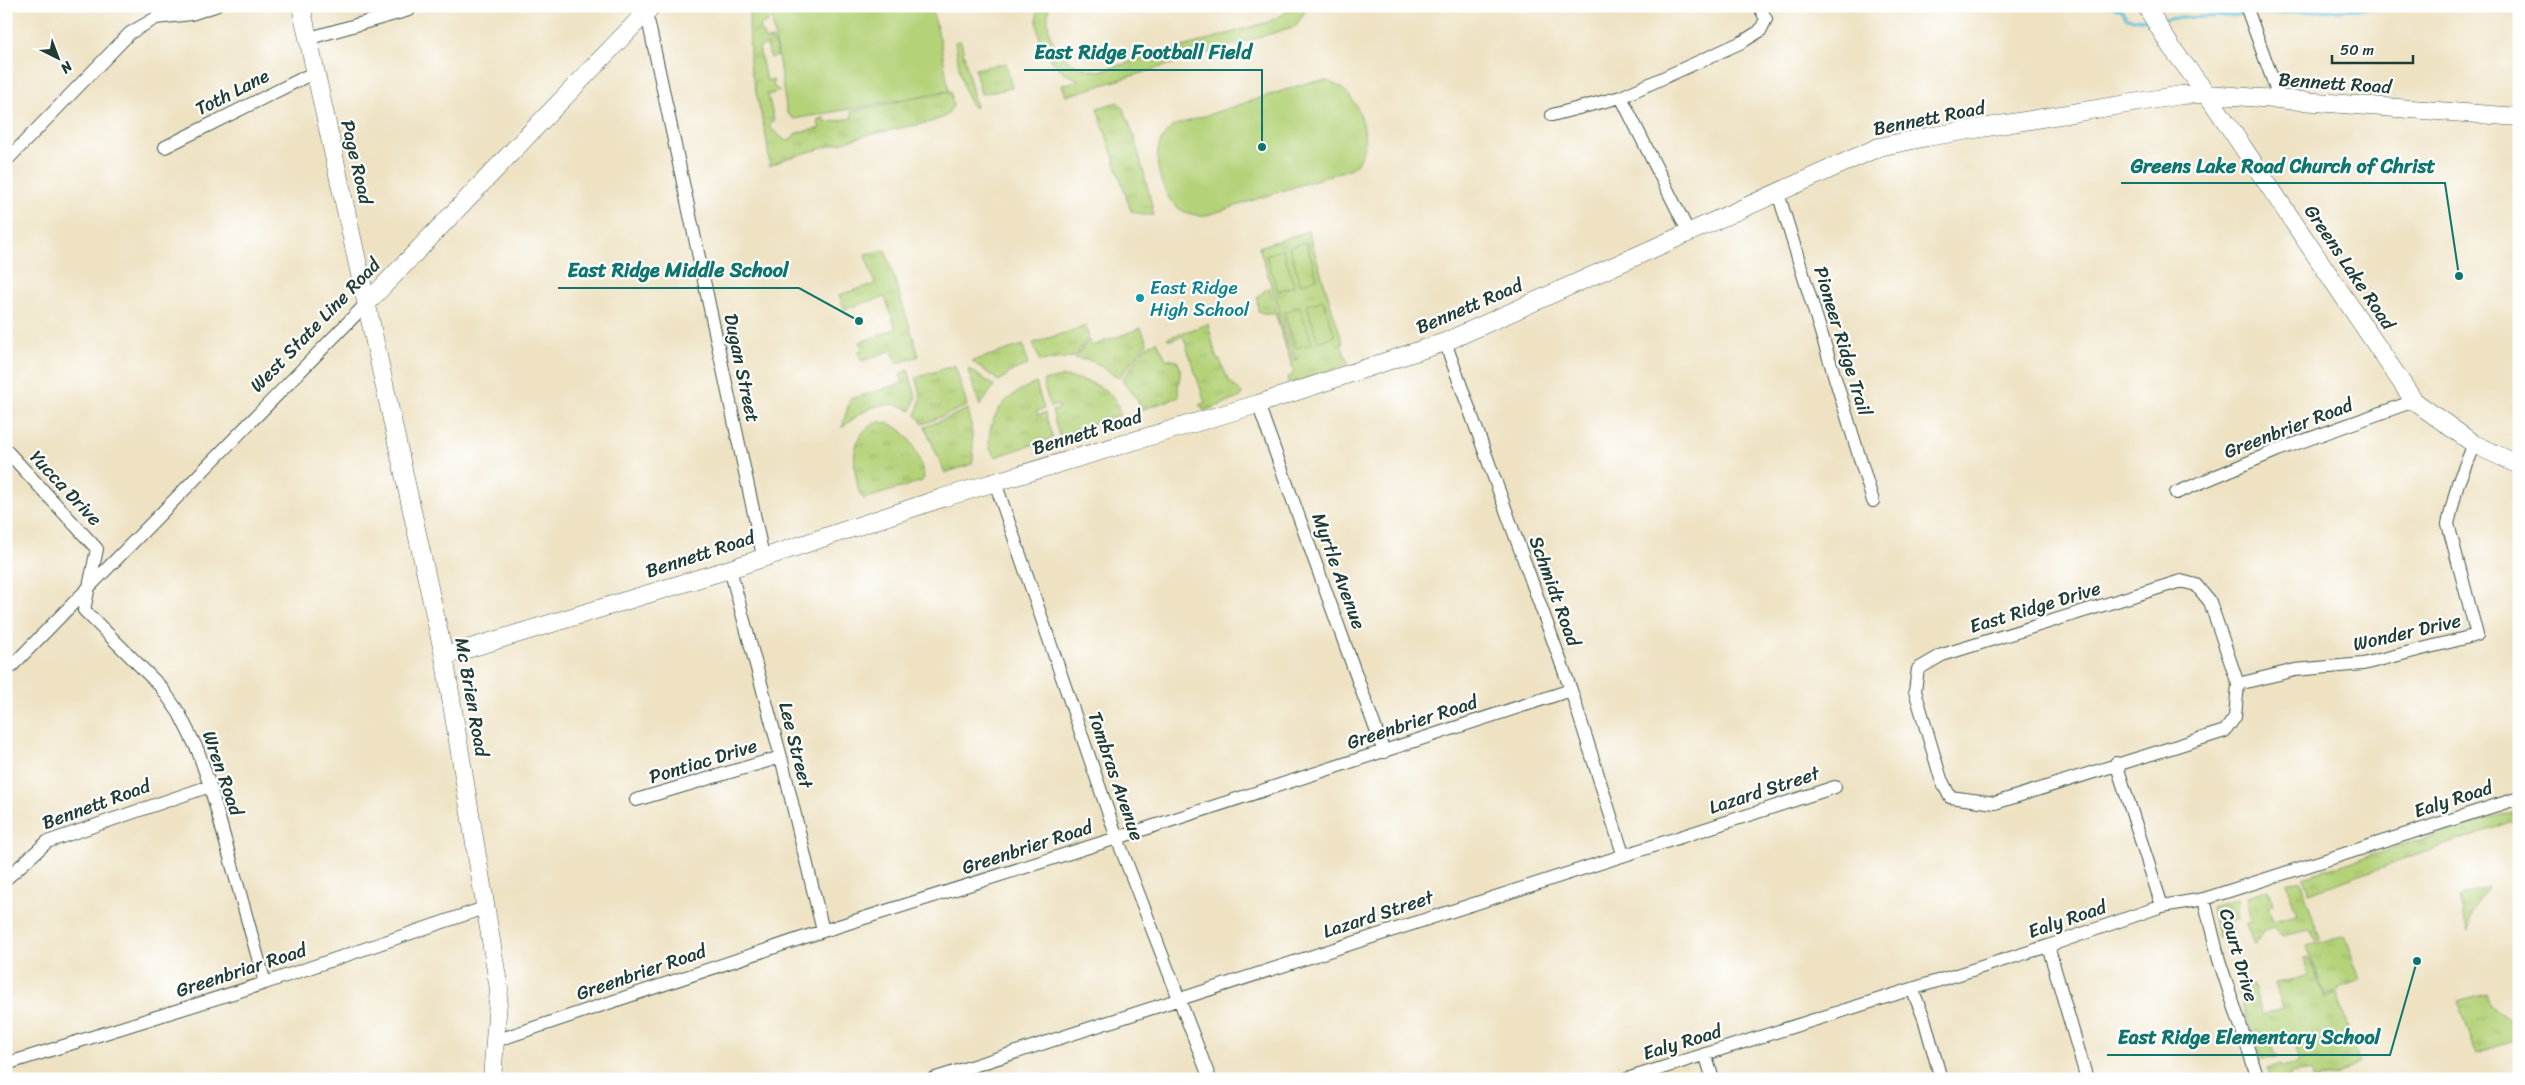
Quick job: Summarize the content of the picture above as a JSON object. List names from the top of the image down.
{
  "streets": {
    "street": [
      "Bennett Road",
      "Toth Lane",
      "Page Road",
      "Greens Lake Road",
      "West State Line Road",
      "Pioneer Ridge Trail",
      "Dugan Street",
      "Greenbrier Road",
      "Yucca Drive",
      "Myrtle Avenue",
      "Schmidt Road",
      "East Ridge Drive",
      "Wonder Drive",
      "Mc Brien Road",
      "Lee Street",
      "Pontiac Drive",
      "Wren Road",
      "Tombras Avenue",
      "Lazard Street",
      "Ealy Road",
      "Court Drive",
      "Greenbriar Road"
    ]
  },
  "crossings": [
    ["Bennett Road", "Greens Lake Road"],
    ["Bennett Road", "Pioneer Ridge Trail"],
    ["Bennett Road", "Dugan Street"],
    ["Bennett Road", "Myrtle Avenue"],
    ["Bennett Road", "Schmidt Road"],
    ["Bennett Road", "Mc Brien Road"],
    ["Bennett Road", "Lee Street"],
    ["Bennett Road", "Wren Road"],
    ["Bennett Road", "Tombras Avenue"],
    ["Toth Lane", "Page Road"],
    ["Page Road", "West State Line Road"],
    ["Page Road", "Mc Brien Road"],
    ["Greens Lake Road", "Greenbrier Road"],
    ["Greens Lake Road", "Wonder Drive"],
    ["West State Line Road", "Dugan Street"],
    ["West State Line Road", "Yucca Drive"],
    ["Greenbrier Road", "Myrtle Avenue"],
    ["Greenbrier Road", "Schmidt Road"],
    ["Greenbrier Road", "Mc Brien Road"],
    ["Greenbrier Road", "Lee Street"],
    ["Greenbrier Road", "Tombras Avenue"],
    ["Yucca Drive", "Wren Road"],
    ["Schmidt Road", "Lazard Street"],
    ["East Ridge Drive", "Wonder Drive"],
    ["Mc Brien Road", "Greenbriar Road"],
    ["Lee Street", "Pontiac Drive"],
    ["Wren Road", "Greenbriar Road"],
    ["Tombras Avenue", "Lazard Street"],
    ["Ealy Road", "Court Drive"]
  ],
  "places": [
    "East Ridge Football Field",
    "Greens Lake Road Church of Christ",
    "East Ridge High School",
    "East Ridge Middle School",
    "East Ridge Elementary School"
  ],
  "scale_bar": "50 m",
  "north": "bottom right"
}
